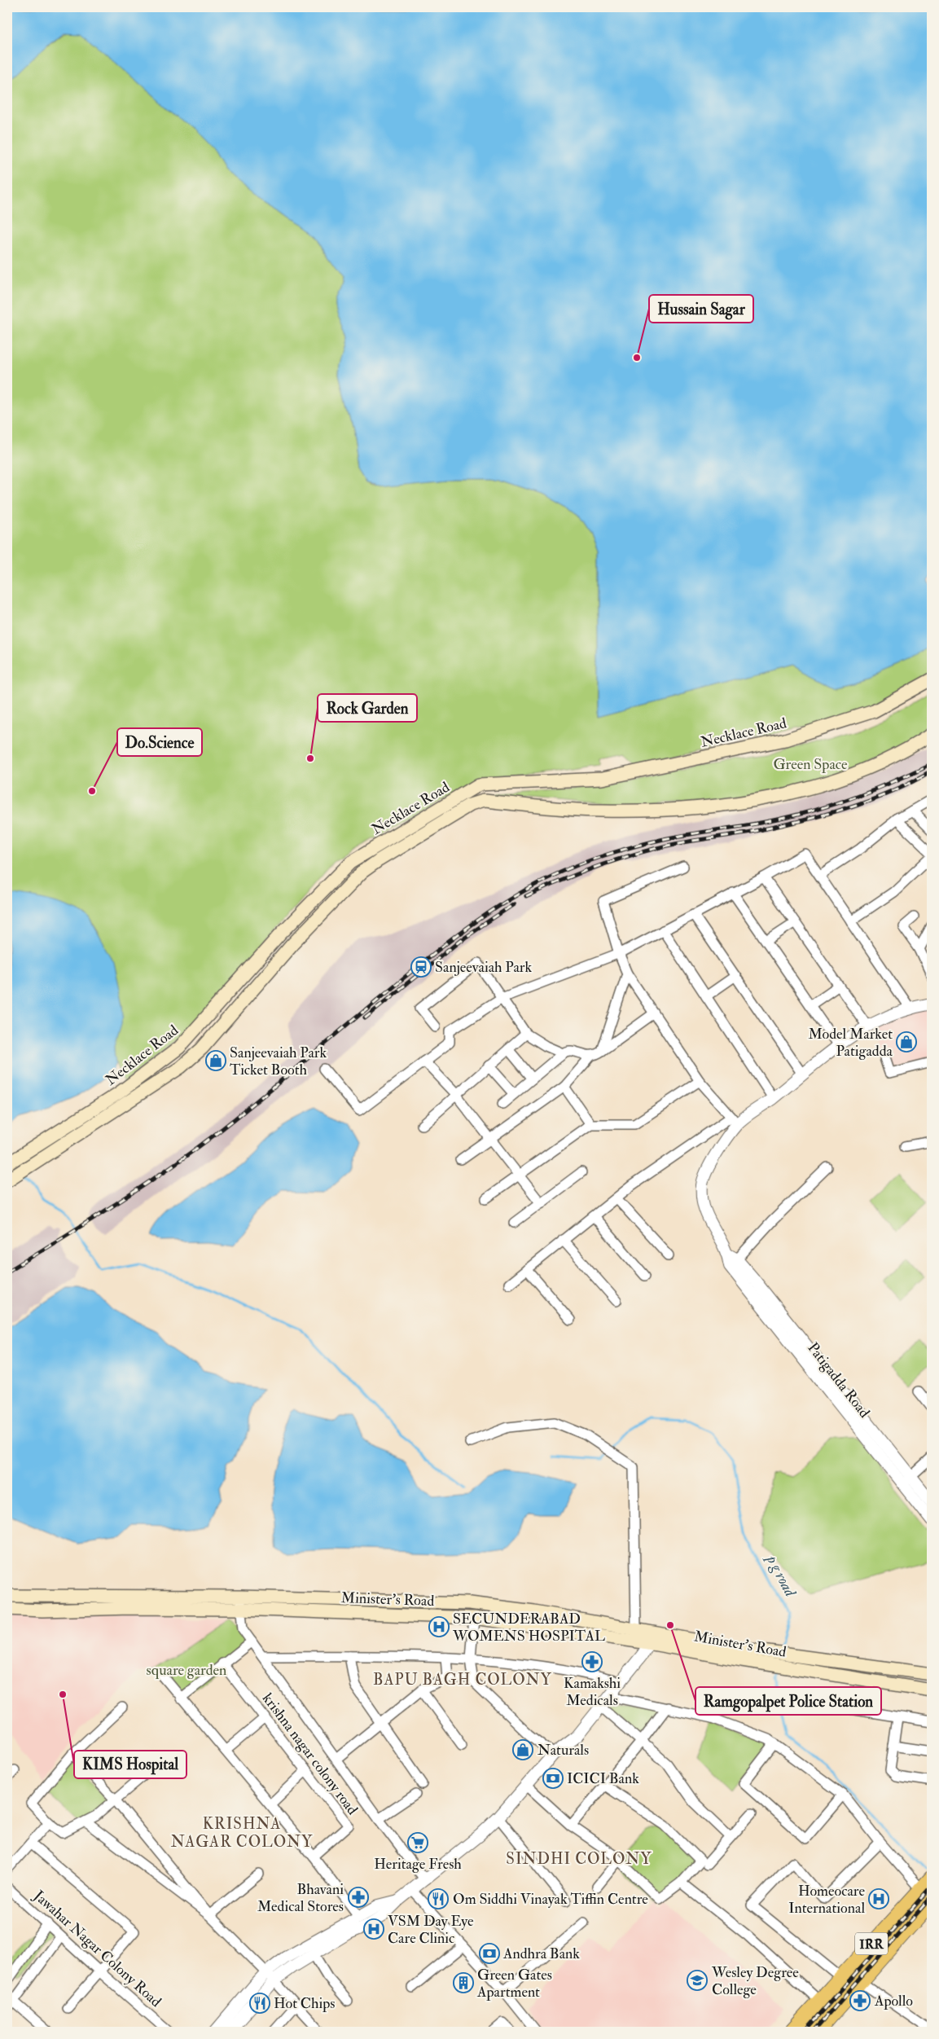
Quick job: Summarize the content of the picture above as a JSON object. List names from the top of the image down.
{
  "streets": {
    "main road": ["Necklace Road", "Minister's Road", "IRR"],
    "street": ["Patigadda Road", "krishna nagar colony road", "Jawahar Nagar Colony Road"]
  },
  "districts": ["BAPU BAGH COLONY", "KRISHNA NAGAR COLONY", "SINDHI COLONY"],
  "water": ["p g road"],
  "parks": ["Green Space", "square garden"],
  "places": {
    "other": [
      "Hussain Sagar",
      "Rock Garden",
      "Do.Science",
      "Ramgopalpet Police Station",
      "KIMS Hospital"
    ],
    "station": ["Sanjeevaiah Park"],
    "shop": ["Model Market Patigadda", "Sanjeevaiah Park Ticket Booth", "Naturals"],
    "hospital": ["SECUNDERABAD WOMENS HOSPITAL", "Homeocare International", "VSM Day Eye Care Clinic"],
    "pharmacy": ["Kamakshi Medicals", "Bhavani Medical Stores", "Apollo"],
    "bank": ["ICICI Bank", "Andhra Bank"],
    "supermarket": ["Heritage Fresh"],
    "restaurant": ["Om Siddhi Vinayak Tiffin Centre", "Hot Chips"],
    "school or university": ["Wesley Degree College"],
    "building": ["Green Gates Apartment"]
  }
}
